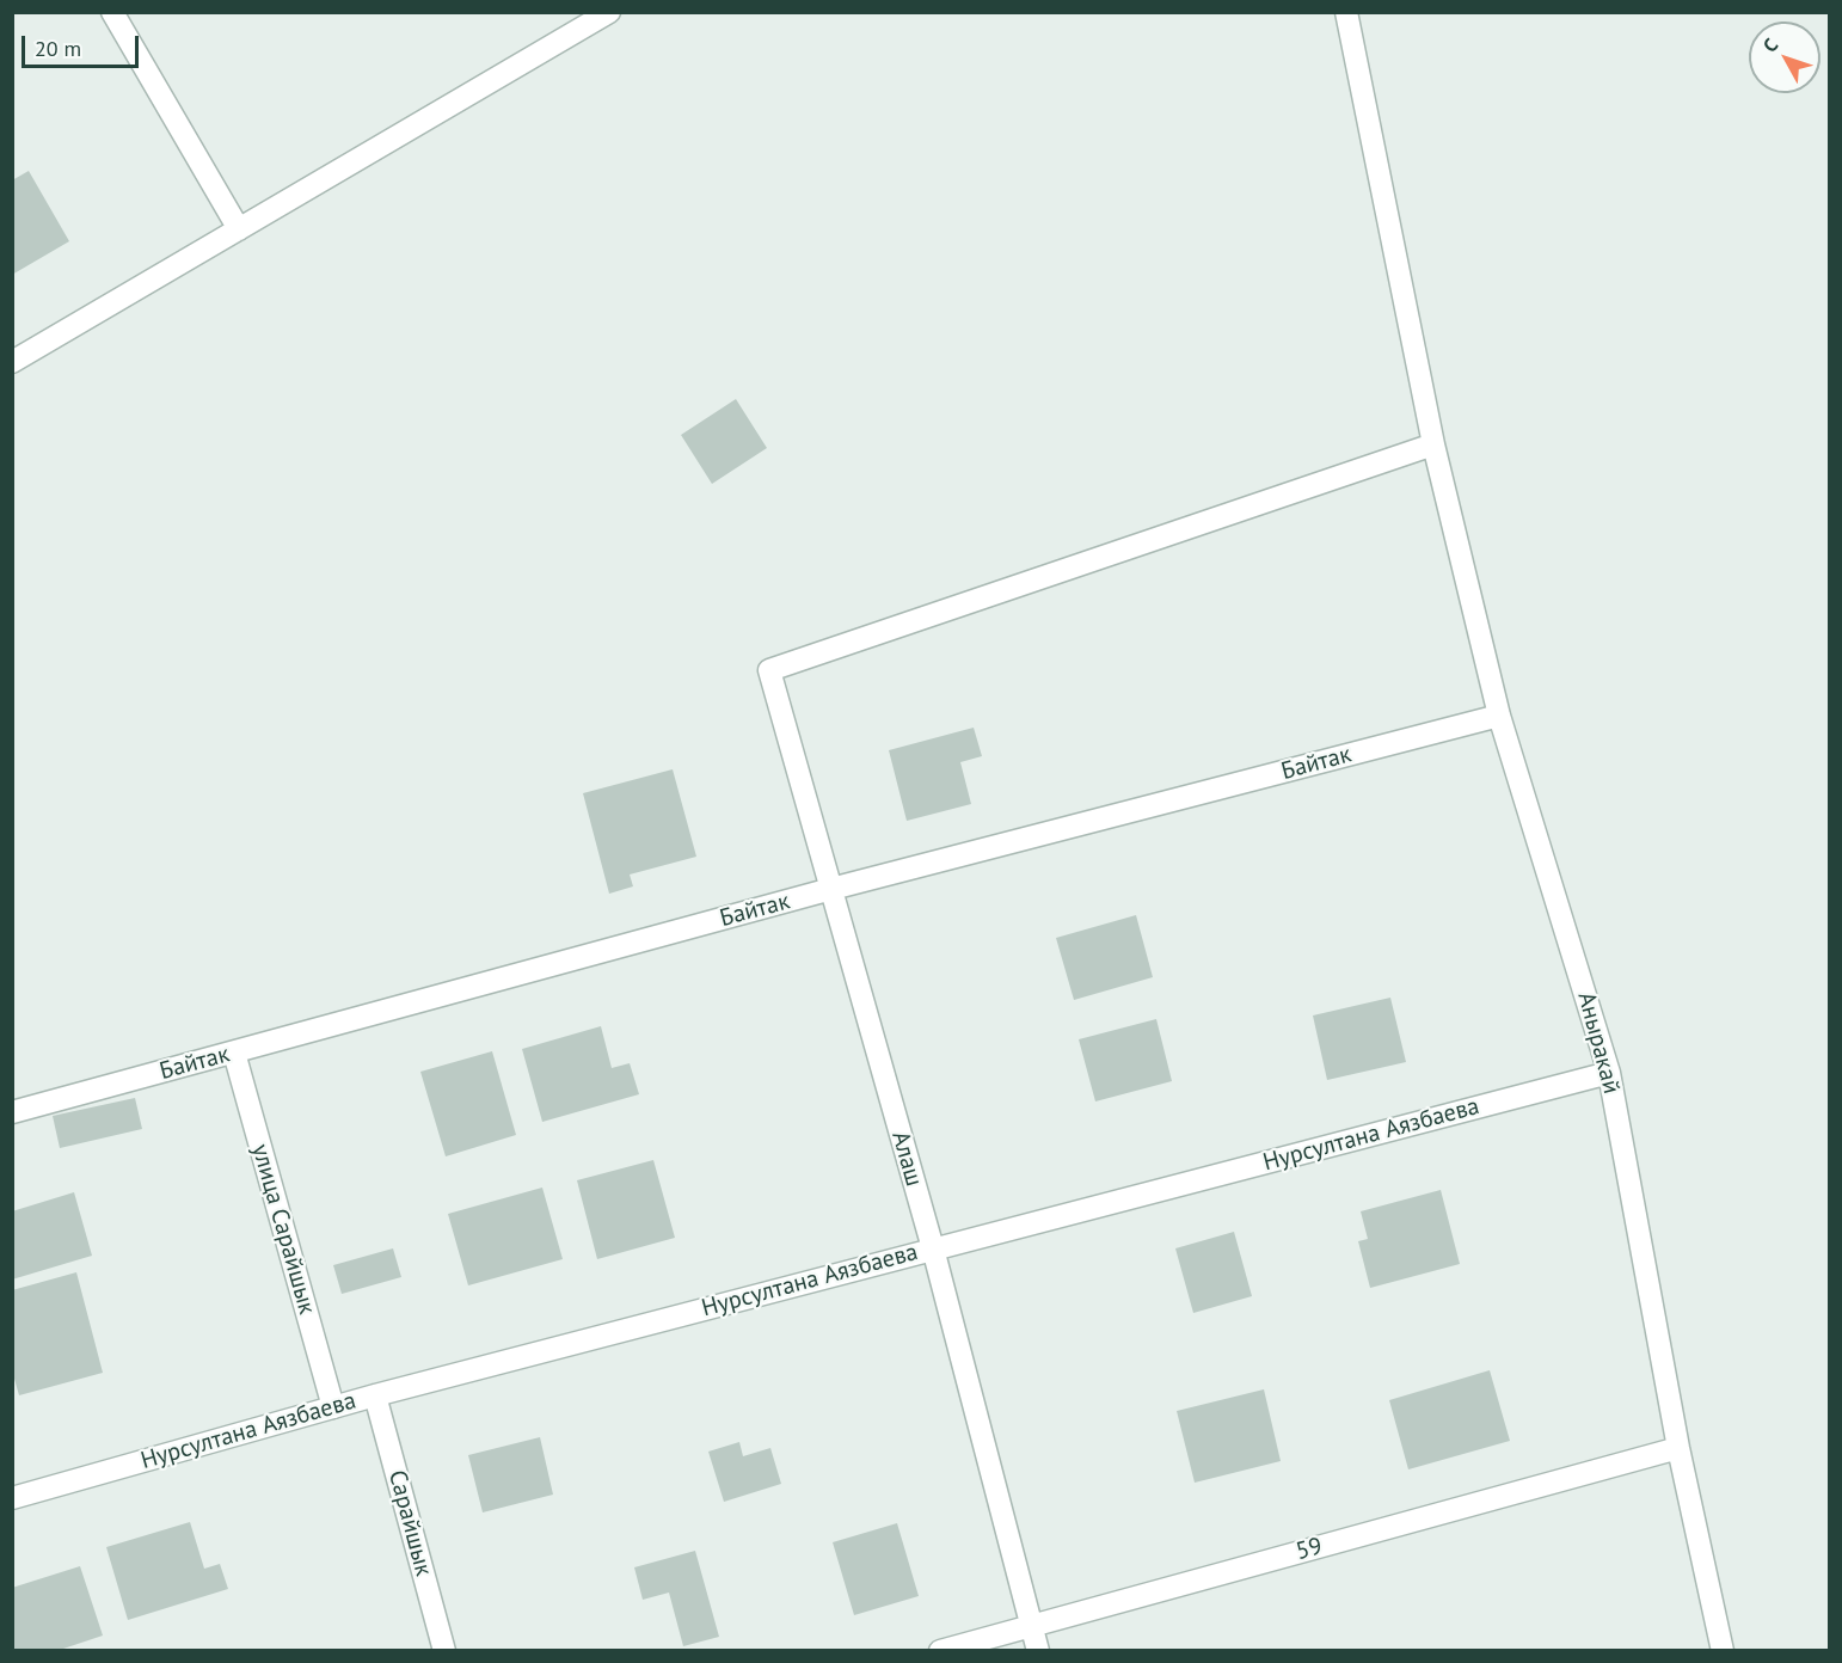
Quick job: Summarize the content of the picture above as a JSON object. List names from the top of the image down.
{
  "streets": {
    "street": [
      "Байтак",
      "Аныракай",
      "Нурсултана Аязбаева",
      "Алаш",
      "улица Сарайшык",
      "Сарайшык",
      "59"
    ]
  },
  "crossings": [
    ["Байтак", "Аныракай"],
    ["Байтак", "Алаш"],
    ["Байтак", "улица Сарайшык"],
    ["Аныракай", "Нурсултана Аязбаева"],
    ["Аныракай", "Алаш"],
    ["Аныракай", "59"],
    ["Нурсултана Аязбаева", "Алаш"],
    ["Нурсултана Аязбаева", "улица Сарайшык"],
    ["Нурсултана Аязбаева", "Сарайшык"],
    ["Алаш", "59"]
  ],
  "scale_bar": "20 m",
  "north": "top left"
}
